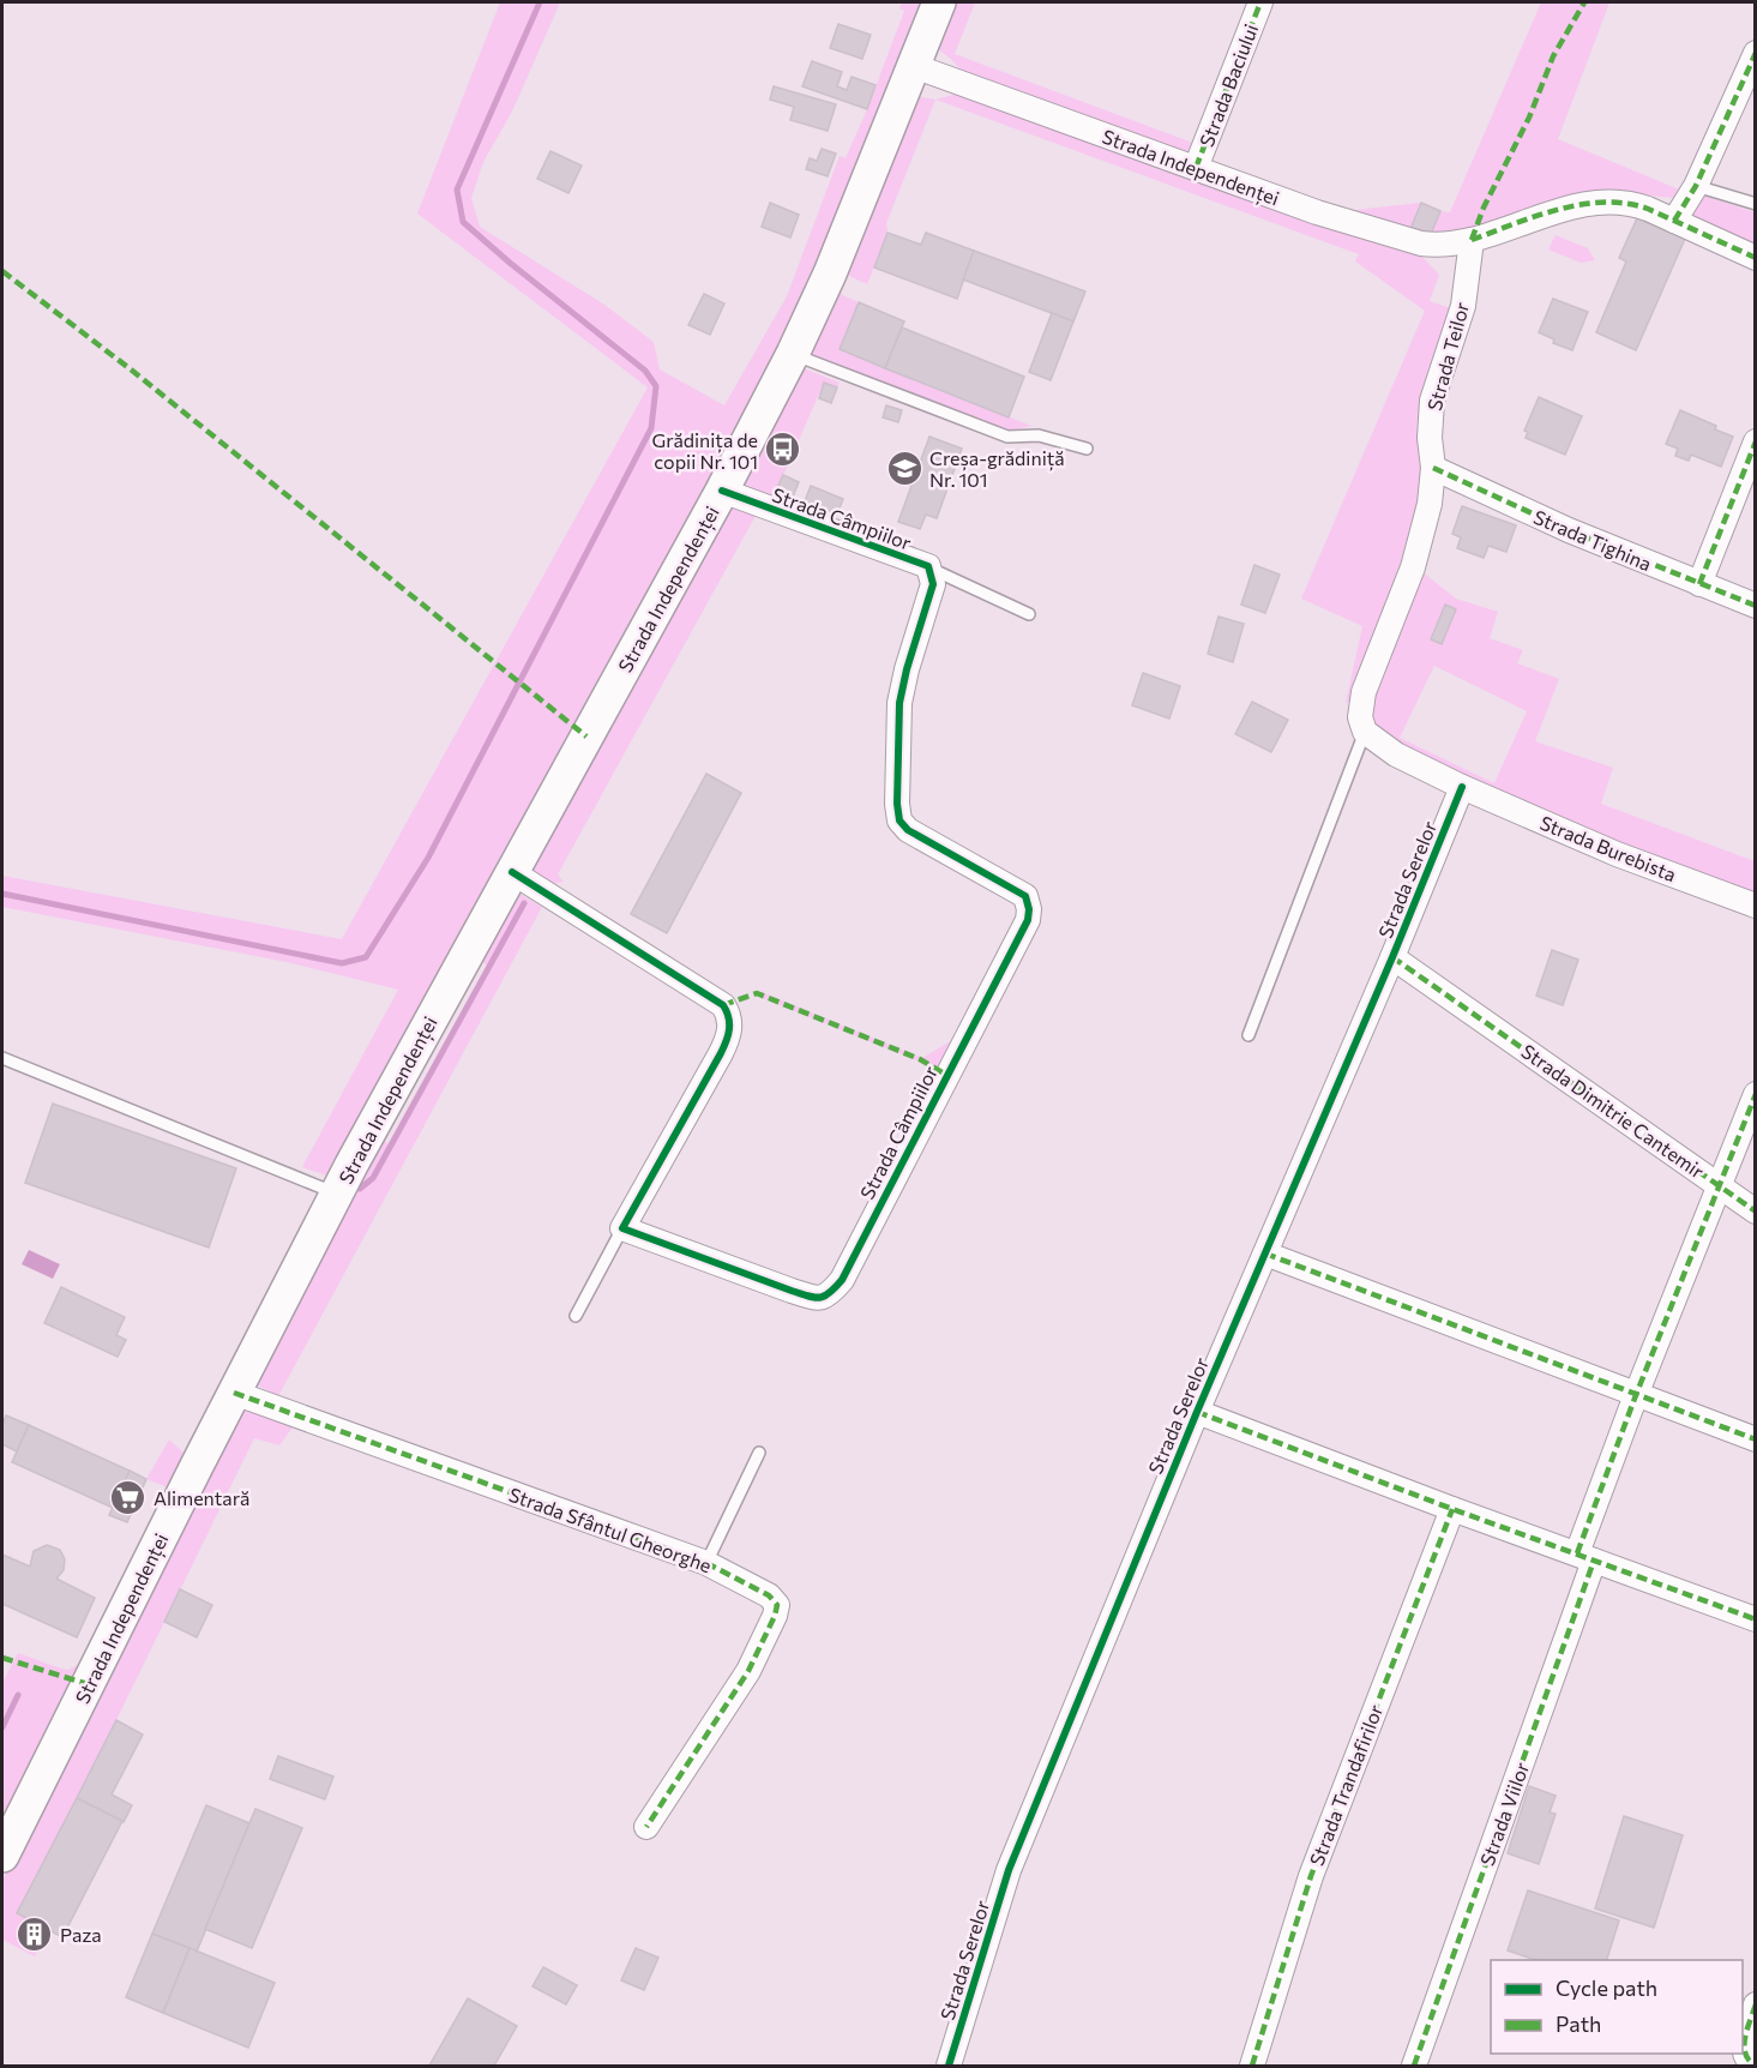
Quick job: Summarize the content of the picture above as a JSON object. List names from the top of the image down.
{
  "streets": {
    "main road": ["Strada Independenței"],
    "street": [
      "Strada Baciului",
      "Strada Teilor",
      "Strada Câmpiilor",
      "Strada Tighina",
      "Strada Burebista",
      "Strada Serelor",
      "Strada Dimitrie Cantemir",
      "Strada Sfântul Gheorghe",
      "Strada Trandafirilor",
      "Strada Viilor"
    ]
  },
  "crossings": [
    ["Strada Baciului", "Strada Independenței"],
    ["Strada Independenței", "Strada Teilor"],
    ["Strada Independenței", "Strada Câmpiilor"],
    ["Strada Independenței", "Strada Sfântul Gheorghe"],
    ["Strada Teilor", "Strada Tighina"],
    ["Strada Burebista", "Strada Serelor"],
    ["Strada Serelor", "Strada Dimitrie Cantemir"],
    ["Strada Dimitrie Cantemir", "Strada Viilor"]
  ],
  "places": {
    "bus stop": ["Grădinița de copii Nr. 101"],
    "school or university": ["Creșa-grădiniță Nr. 101"],
    "supermarket": ["Alimentară"],
    "building": ["Paza"]
  },
  "legend": ["Cycle path", "Path"]
}
